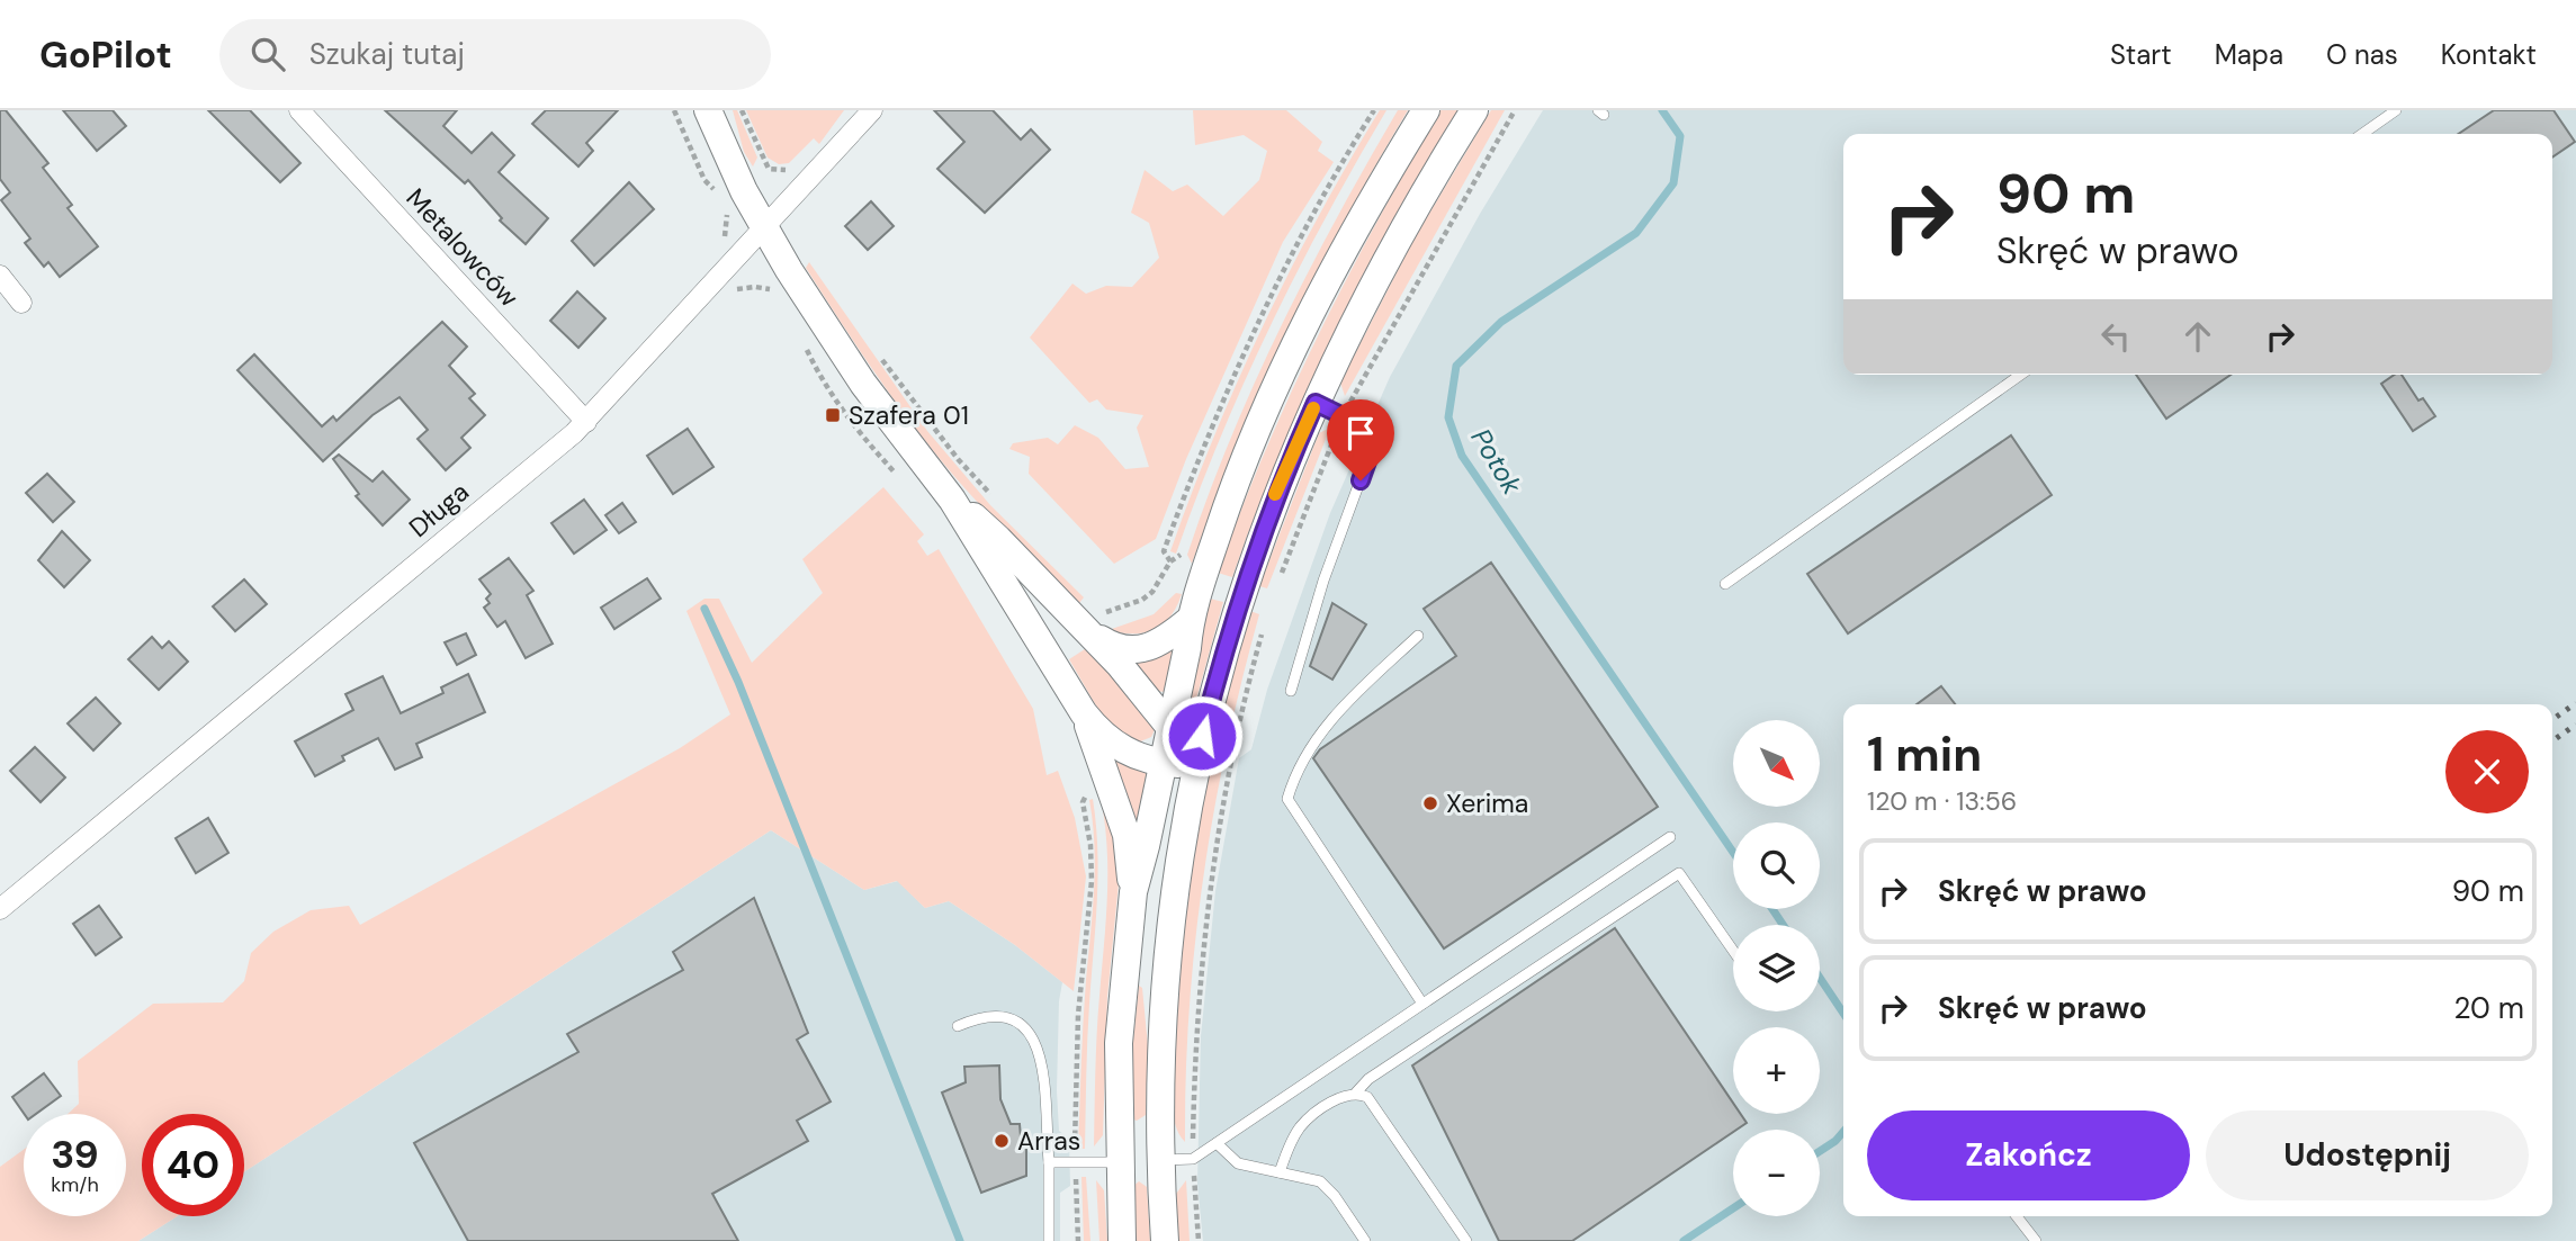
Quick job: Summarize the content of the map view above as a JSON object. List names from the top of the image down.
{
  "streets": {
    "street": ["Metalowców", "Długa"]
  },
  "crossings": [
    ["Metalowców", "Długa"]
  ],
  "water": ["Potok"],
  "places": {
    "transit": ["Szafera 01"],
    "other": ["Xerima", "Arras"]
  },
  "north": "bottom right",
  "page": {
    "header": "GoPilot",
    "search": "Szukaj tutaj",
    "nav": [
      "Start",
      "Mapa",
      "O nas",
      "Kontakt"
    ],
    "turn": ["90 m", "Skręć w prawo"],
    "heading": ["1 min", "120 m · 13:56"],
    "map_buttons": ["+", "−"],
    "list": [
      {
        "name": "Skręć w prawo",
        "value": "90 m"
      },
      {
        "name": "Skręć w prawo",
        "value": "20 m"
      }
    ],
    "buttons": ["Zakończ", "Udostępnij"],
    "speed": "39 km/h",
    "limit": "40"
  }
}
